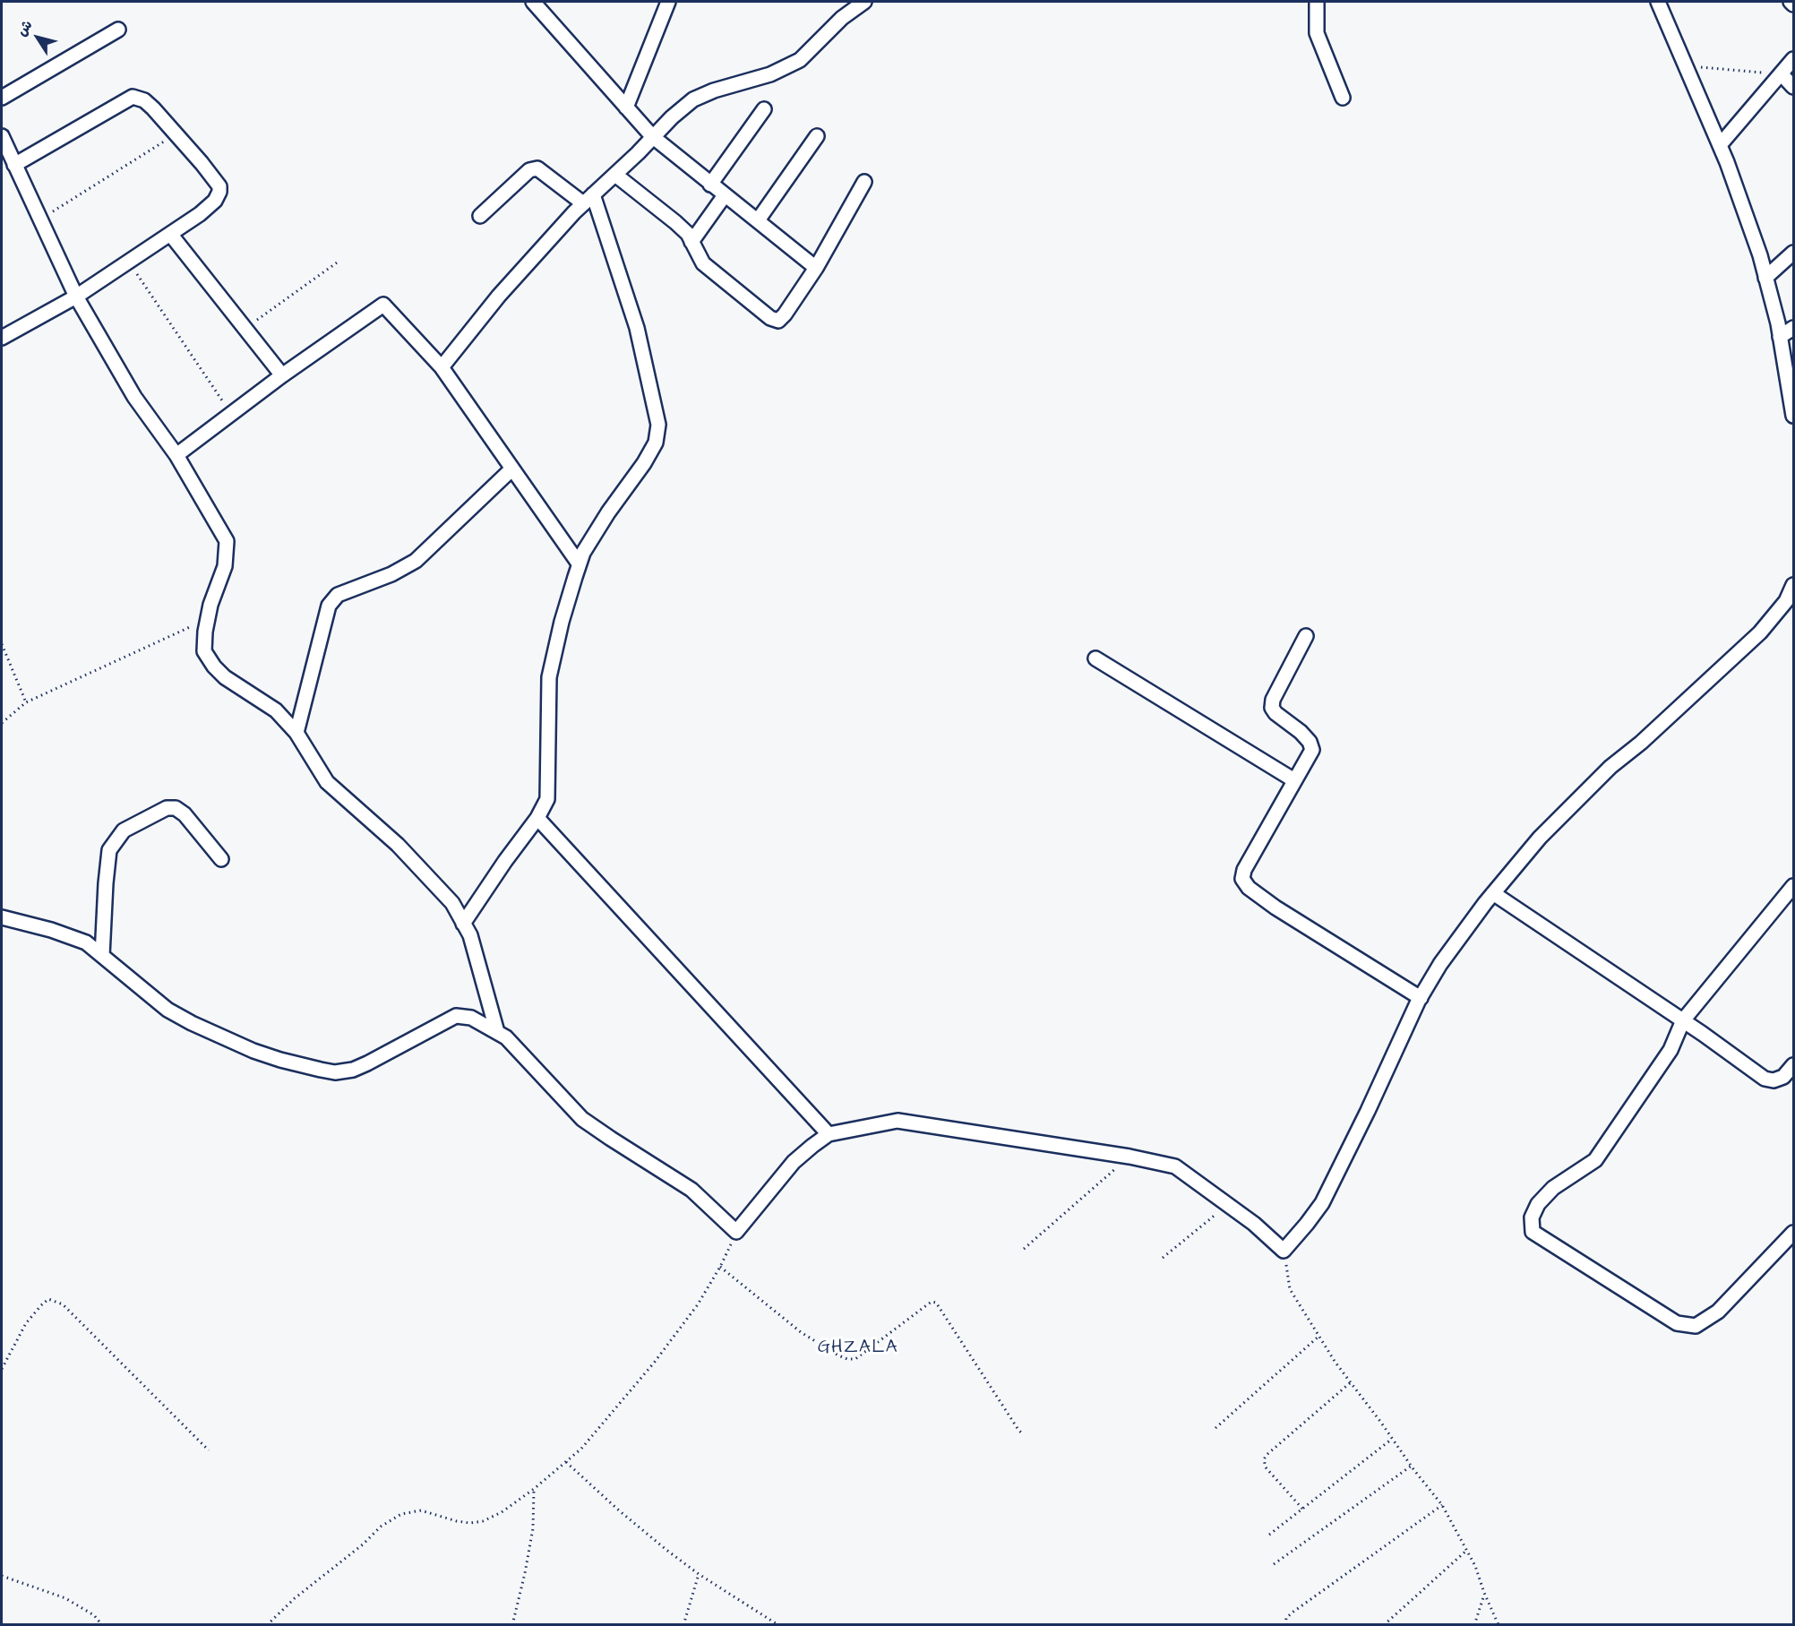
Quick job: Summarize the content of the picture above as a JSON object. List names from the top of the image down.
{
  "districts": ["GHZALA"],
  "north": "top left"
}
